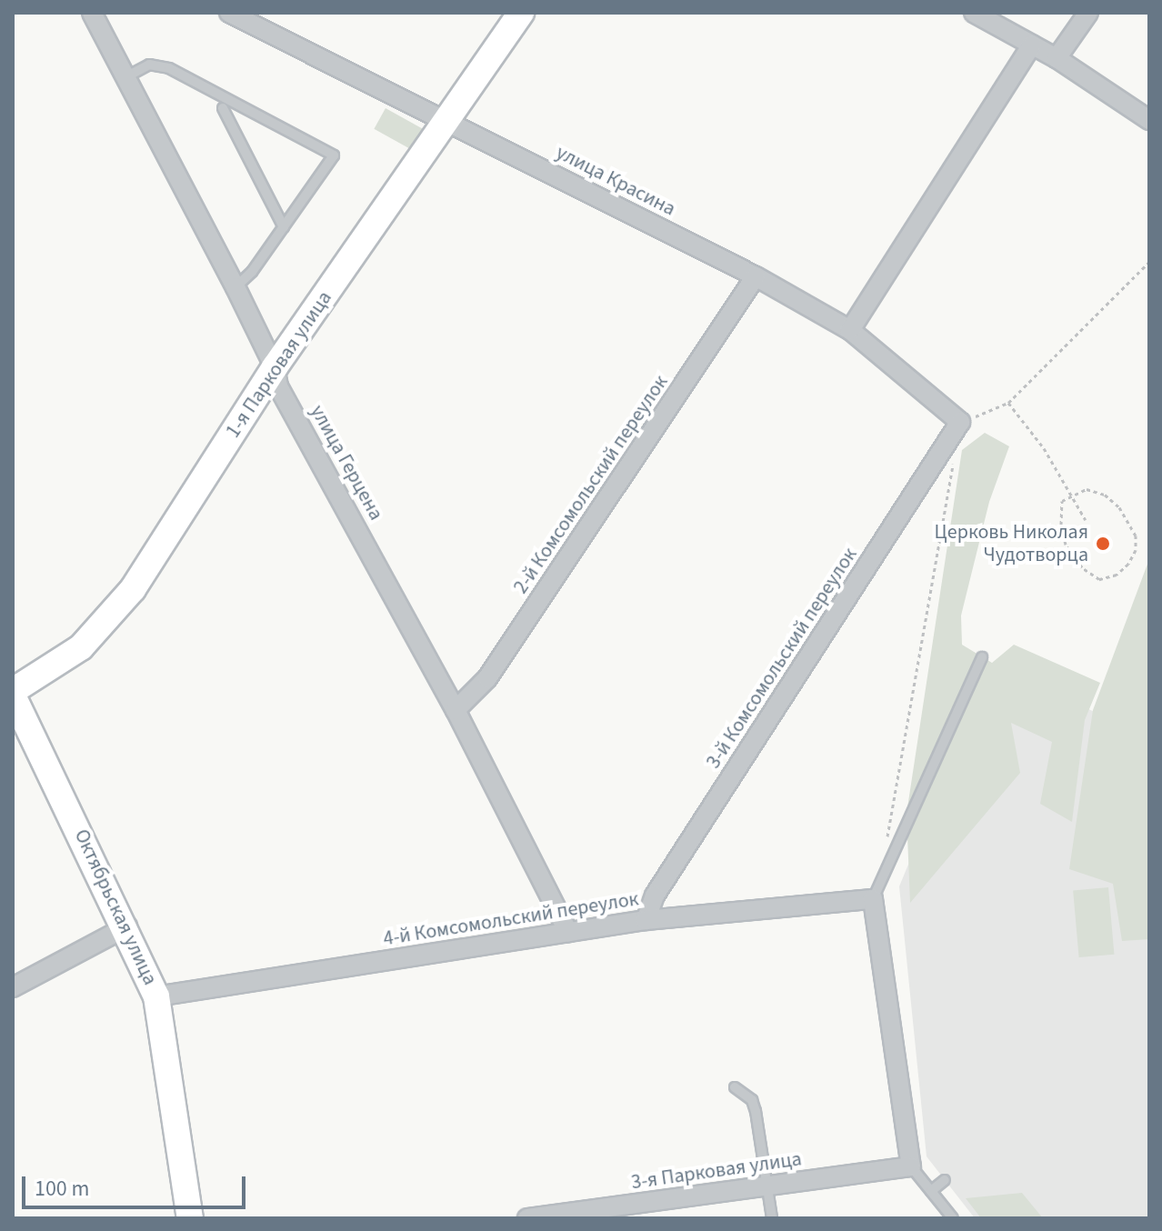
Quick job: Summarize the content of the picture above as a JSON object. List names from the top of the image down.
{
  "streets": {
    "street": [
      "улица Красина",
      "1-я Парковая улица",
      "улица Герцена",
      "2-й Комсомольский переулок",
      "3-й Комсомольский переулок",
      "Октябрьская улица",
      "4-й Комсомольский переулок",
      "3-я Парковая улица"
    ]
  },
  "crossings": [
    ["улица Красина", "1-я Парковая улица"],
    ["улица Красина", "2-й Комсомольский переулок"],
    ["улица Красина", "3-й Комсомольский переулок"],
    ["1-я Парковая улица", "улица Герцена"],
    ["1-я Парковая улица", "Октябрьская улица"],
    ["улица Герцена", "2-й Комсомольский переулок"],
    ["улица Герцена", "4-й Комсомольский переулок"],
    ["3-й Комсомольский переулок", "4-й Комсомольский переулок"],
    ["Октябрьская улица", "4-й Комсомольский переулок"]
  ],
  "places": ["Церковь Николая Чудотворца"],
  "scale_bar": "100 m"
}
